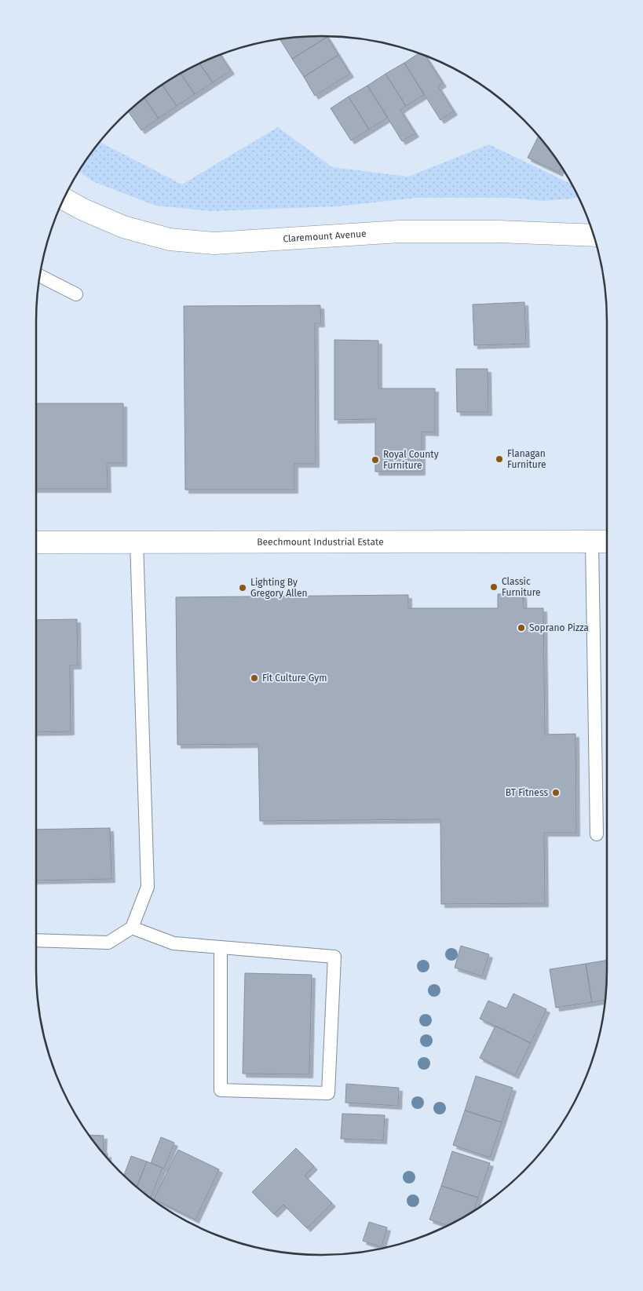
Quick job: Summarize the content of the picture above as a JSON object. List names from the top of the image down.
{
  "streets": {
    "street": ["Claremount Avenue", "Beechmount Industrial Estate"]
  },
  "places": [
    "Flanagan Furniture",
    "Royal County Furniture",
    "Classic Furniture",
    "Lighting By Gregory Allen",
    "Soprano Pizza",
    "Fit Culture Gym",
    "BT Fitness"
  ]
}
